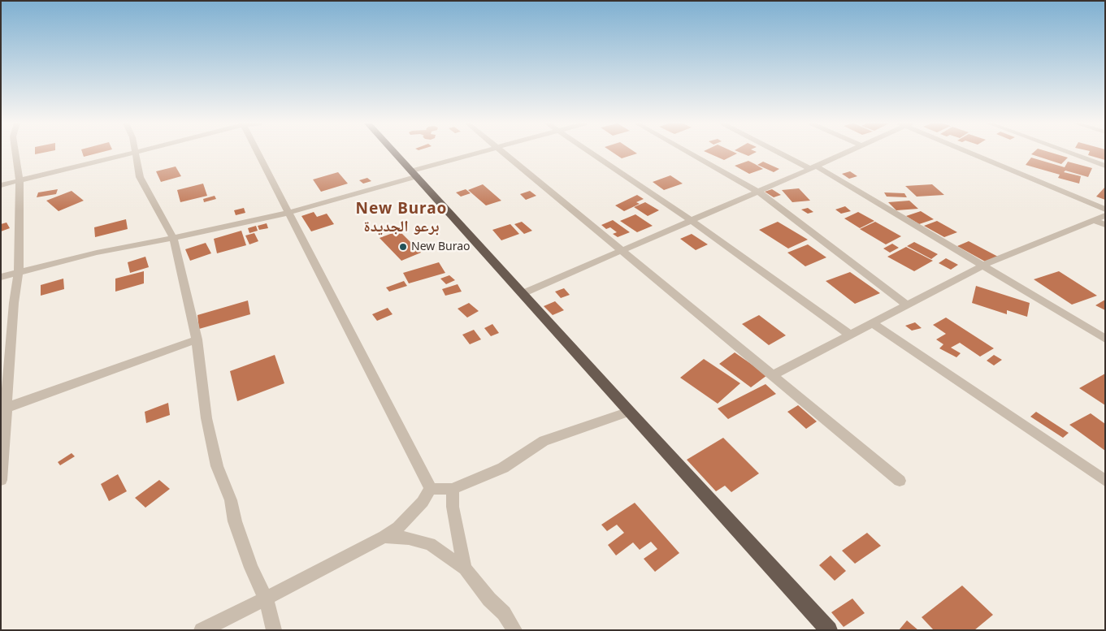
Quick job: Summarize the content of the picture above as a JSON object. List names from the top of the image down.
{
  "districts": ["New Burao برعو الجديدة"],
  "places": ["New Burao"]
}
